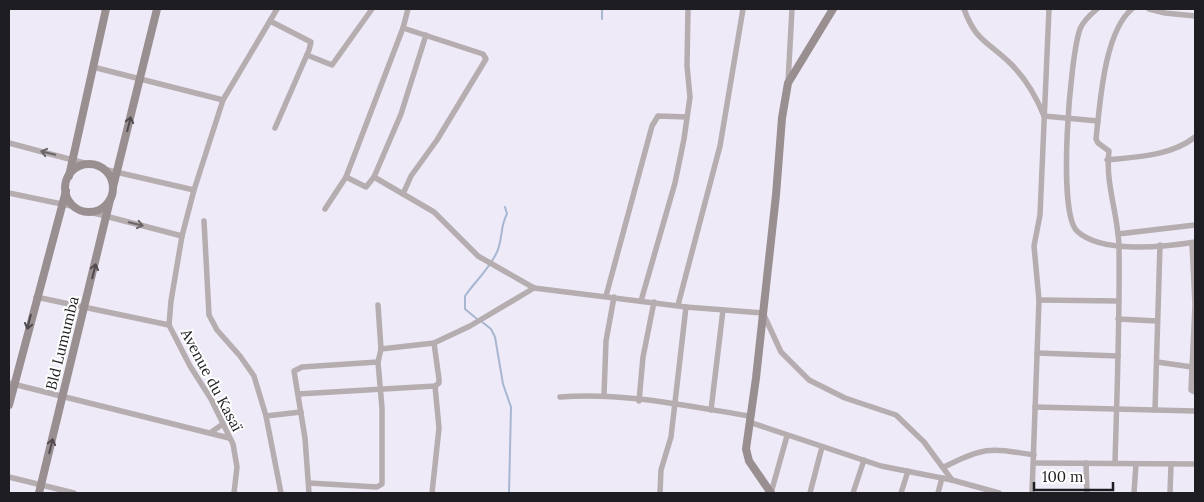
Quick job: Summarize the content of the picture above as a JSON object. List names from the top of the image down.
{
  "streets": {
    "main road": ["Bld Lumumba"],
    "street": ["Avenue du Kasaï"]
  },
  "scale_bar": "100 m"
}
